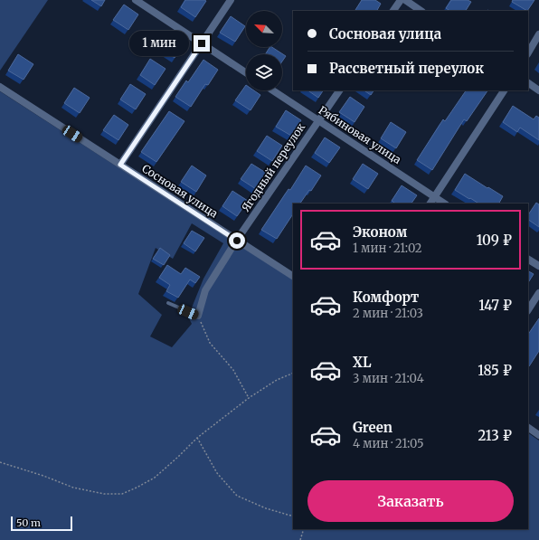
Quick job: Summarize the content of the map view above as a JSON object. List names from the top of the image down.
{
  "streets": {
    "street": ["Рябиновая улица", "Ягодный переулок", "Сосновая улица"]
  },
  "crossings": [
    ["Рябиновая улица", "Ягодный переулок"],
    ["Ягодный переулок", "Сосновая улица"]
  ],
  "scale_bar": "50 m",
  "north": "top left",
  "page": {
    "banner": ["Сосновая улица", "Рассветный переулок"],
    "bubble": "1 мин",
    "list": [
      {
        "name": "Эконом",
        "note": "1 мин · 21:02",
        "value": "109 ₽"
      },
      {
        "name": "Комфорт",
        "note": "2 мин · 21:03",
        "value": "147 ₽"
      },
      {
        "name": "XL",
        "note": "3 мин · 21:04",
        "value": "185 ₽"
      },
      {
        "name": "Green",
        "note": "4 мин · 21:05",
        "value": "213 ₽"
      }
    ],
    "buttons": "Заказать",
    "scale": "50 m"
  }
}
